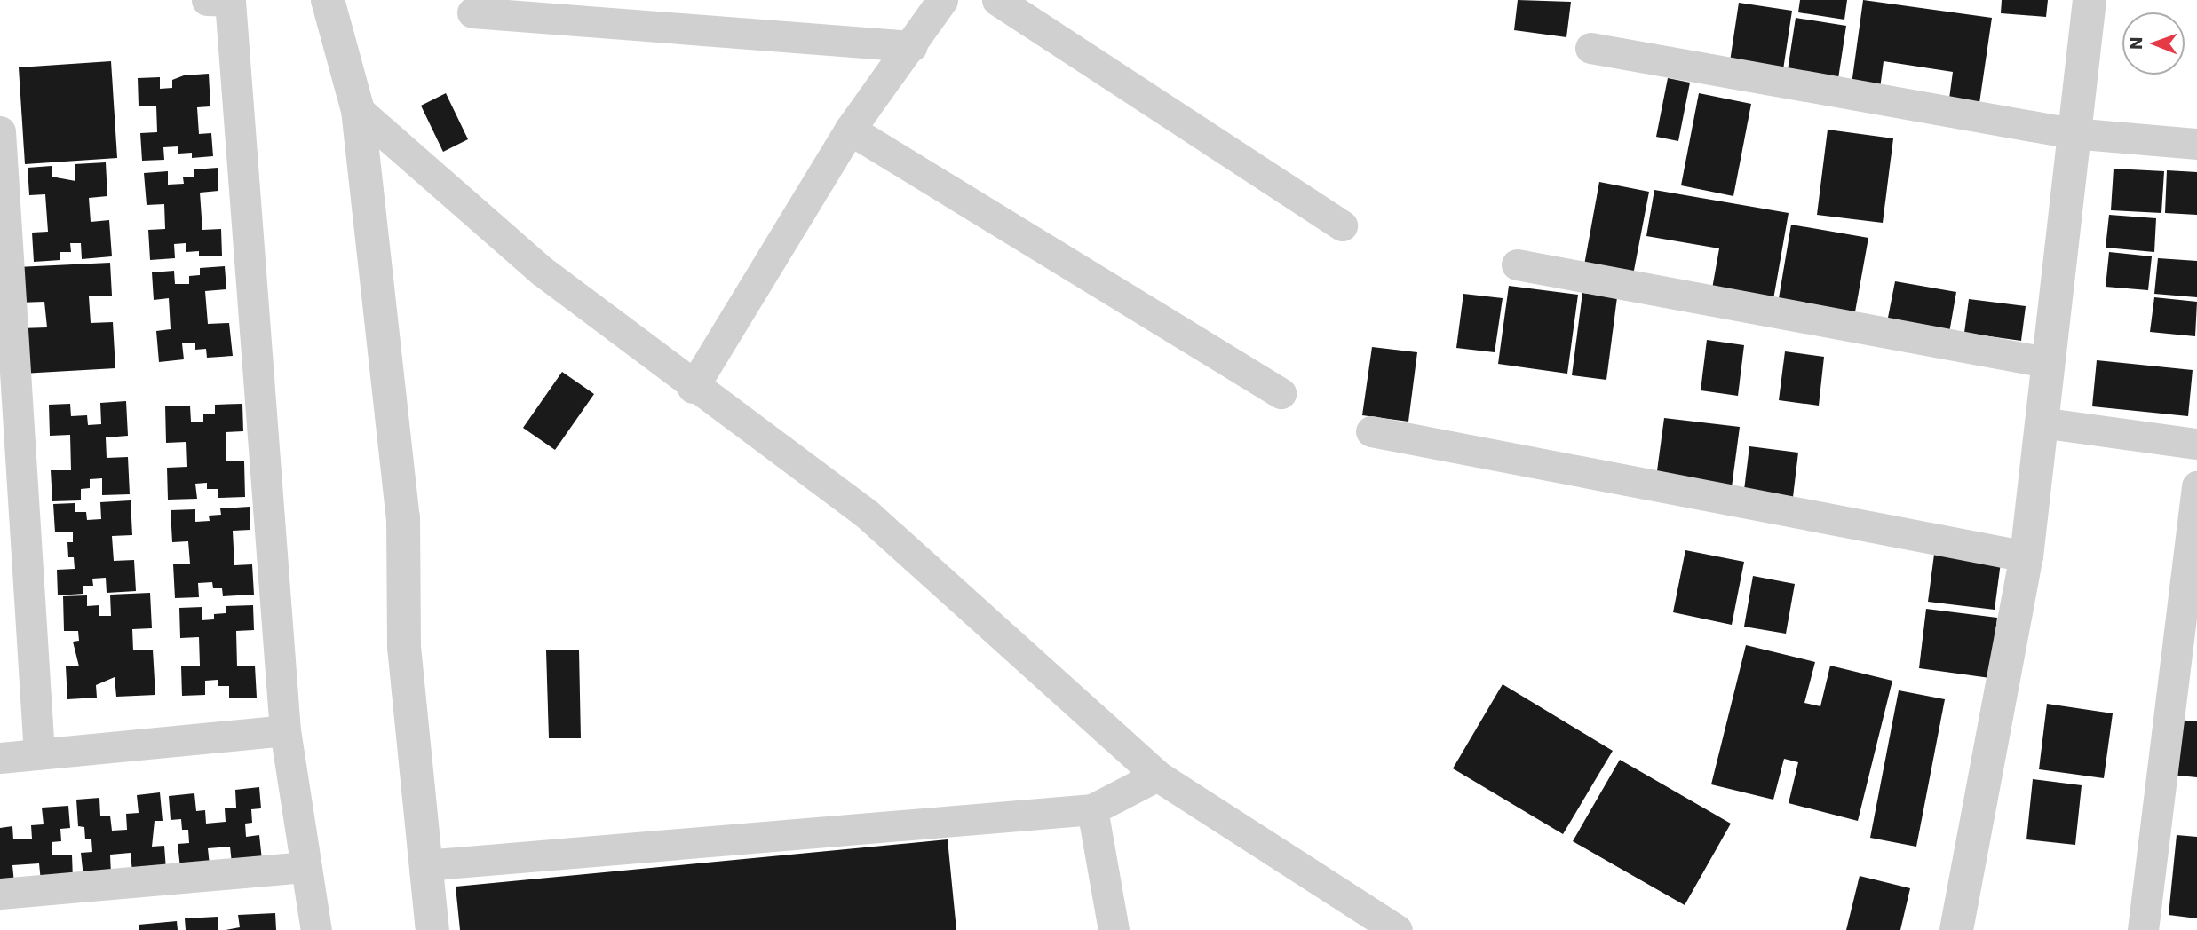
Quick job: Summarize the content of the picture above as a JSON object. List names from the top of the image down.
{
  "north": "left"
}
